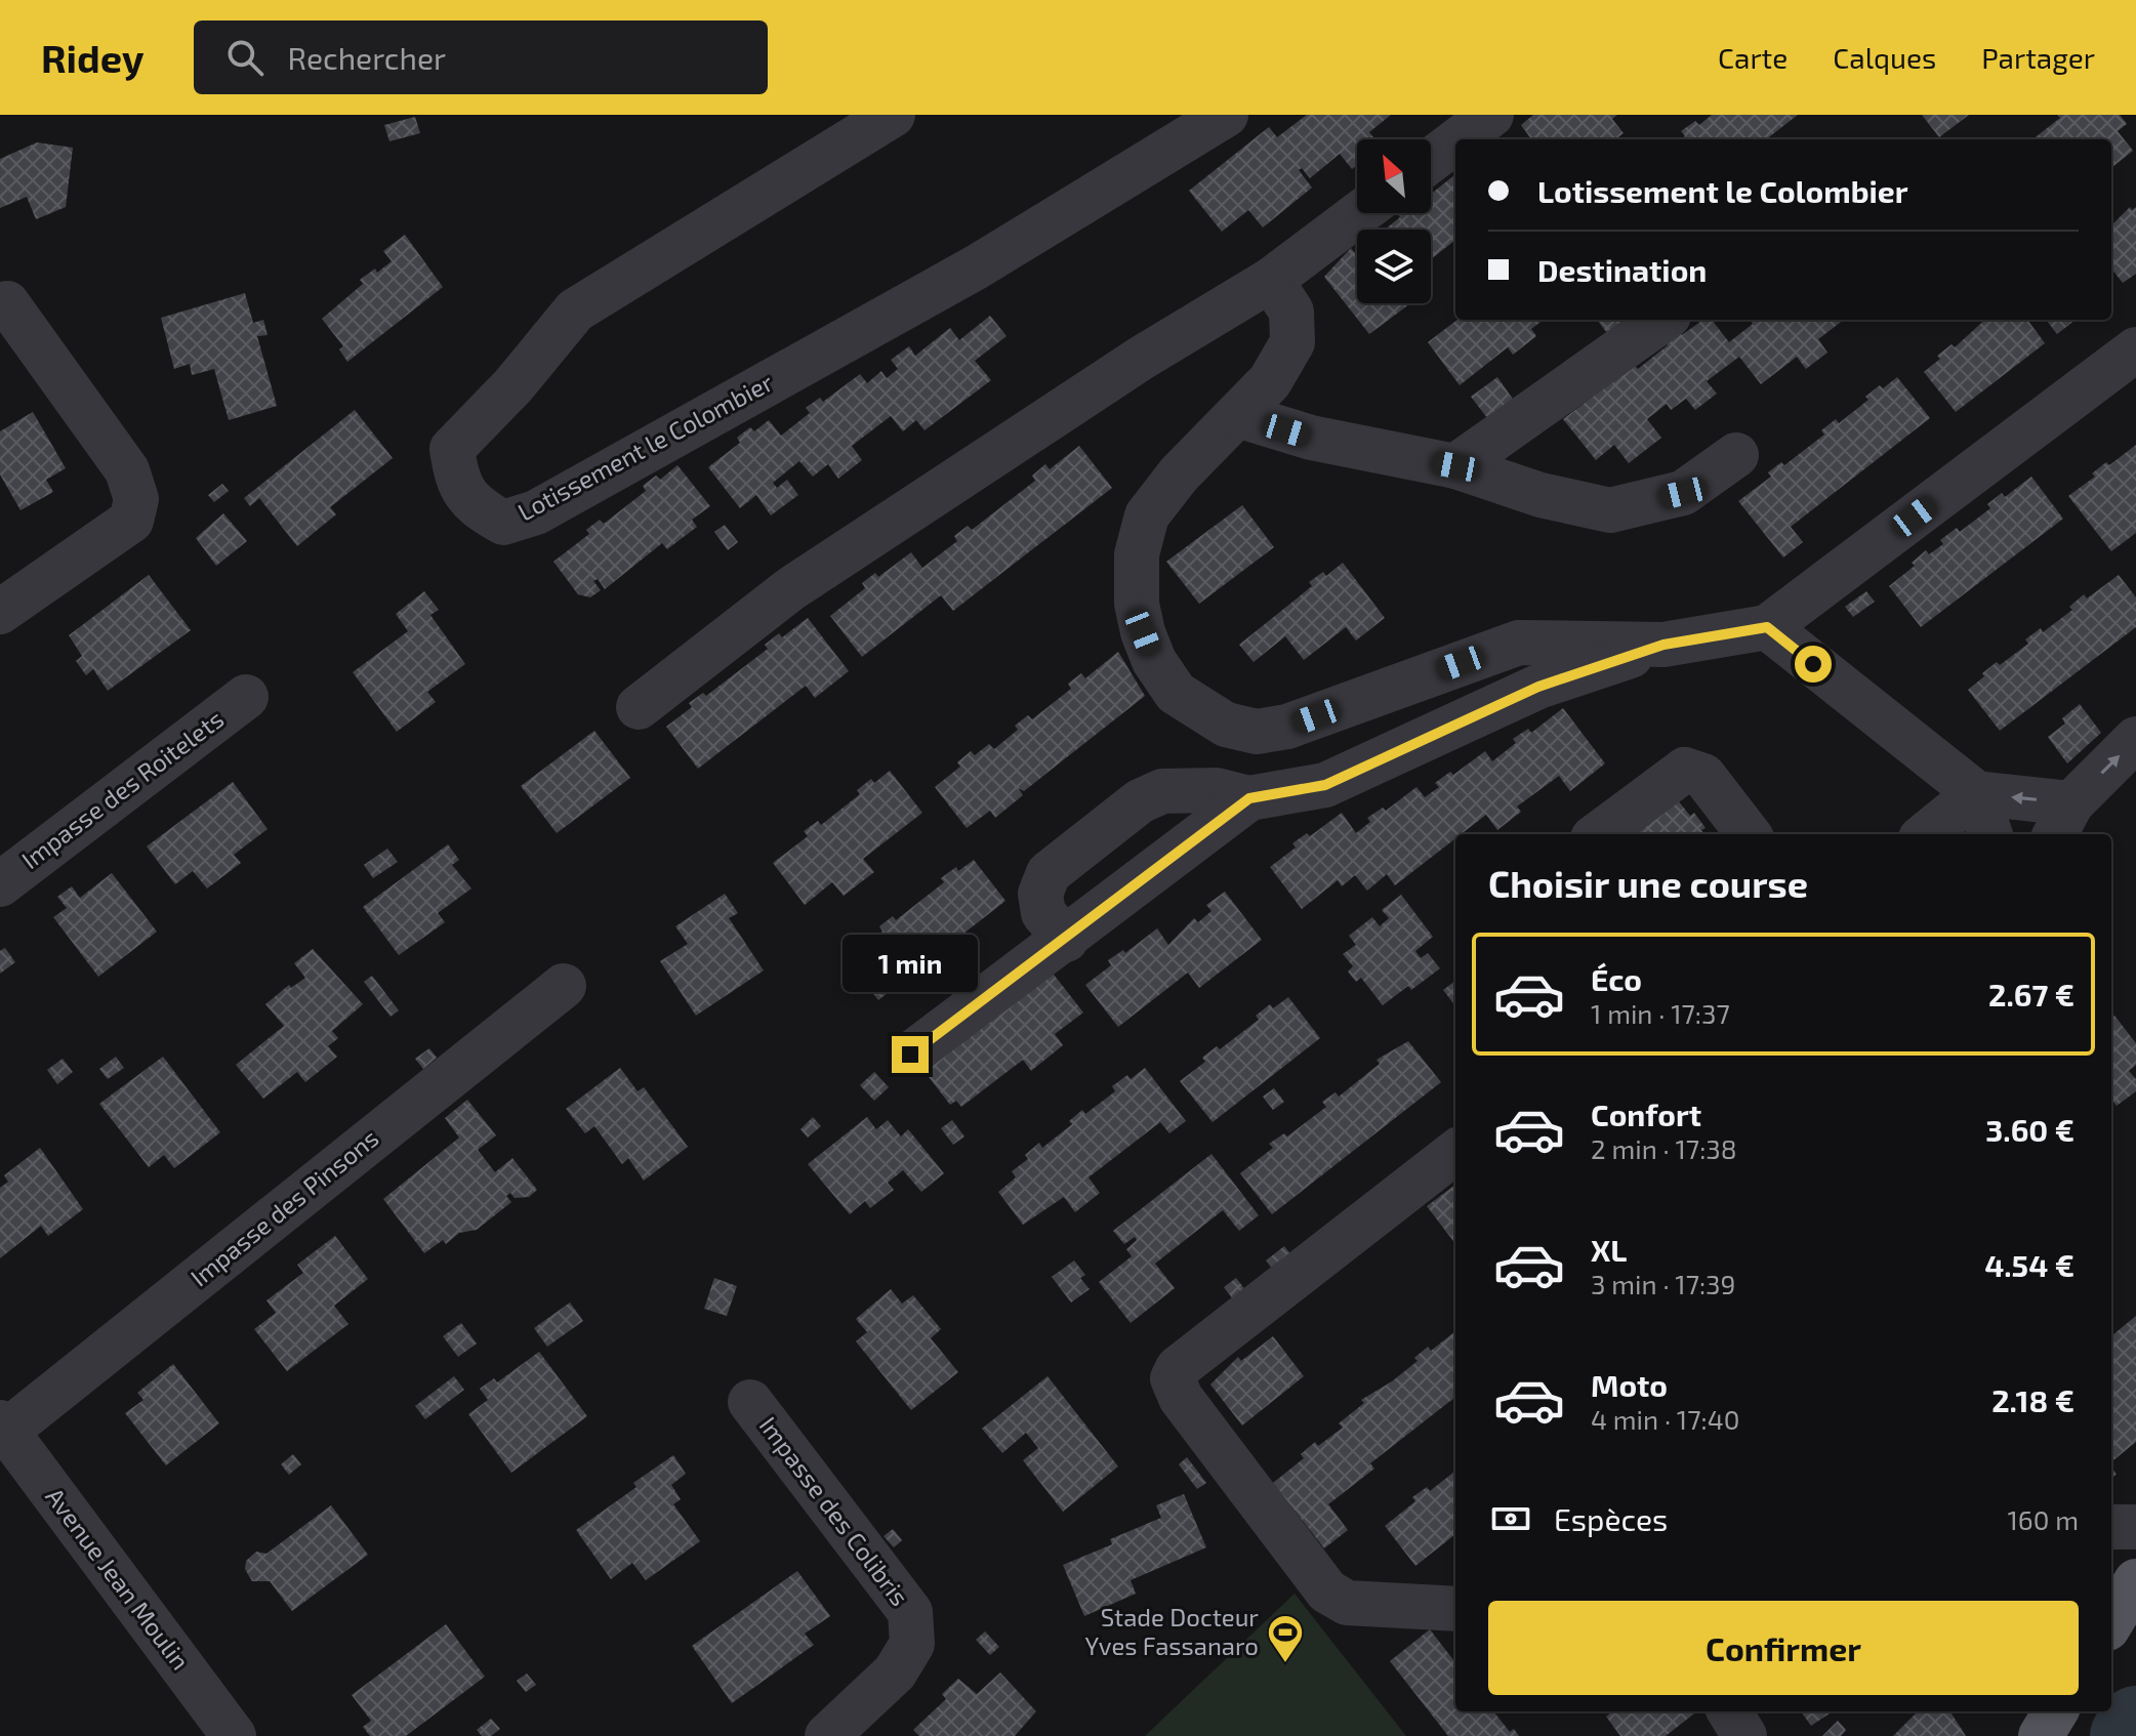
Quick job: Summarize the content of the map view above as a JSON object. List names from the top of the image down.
{
  "streets": {
    "street": [
      "Lotissement le Colombier",
      "Impasse des Roitelets",
      "Impasse des Pinsons",
      "Impasse des Colibris",
      "Avenue Jean Moulin"
    ]
  },
  "crossings": [
    ["Impasse des Pinsons", "Avenue Jean Moulin"]
  ],
  "places": {
    "sports": ["Stade Docteur Yves Fassanaro"]
  },
  "north": "top left",
  "page": {
    "header": "Ridey",
    "search": "Rechercher",
    "nav": ["Carte", "Calques", "Partager"],
    "banner": ["Lotissement le Colombier", "Destination"],
    "heading": "Choisir une course",
    "list": [
      {
        "name": "Éco",
        "note": "1 min · 17:37",
        "value": "2.67 €"
      },
      {
        "name": "Confort",
        "note": "2 min · 17:38",
        "value": "3.60 €"
      },
      {
        "name": "XL",
        "note": "3 min · 17:39",
        "value": "4.54 €"
      },
      {
        "name": "Moto",
        "note": "4 min · 17:40",
        "value": "2.18 €"
      }
    ],
    "bubble": "1 min",
    "pay": ["Espèces", "160 m"],
    "buttons": "Confirmer"
  }
}
